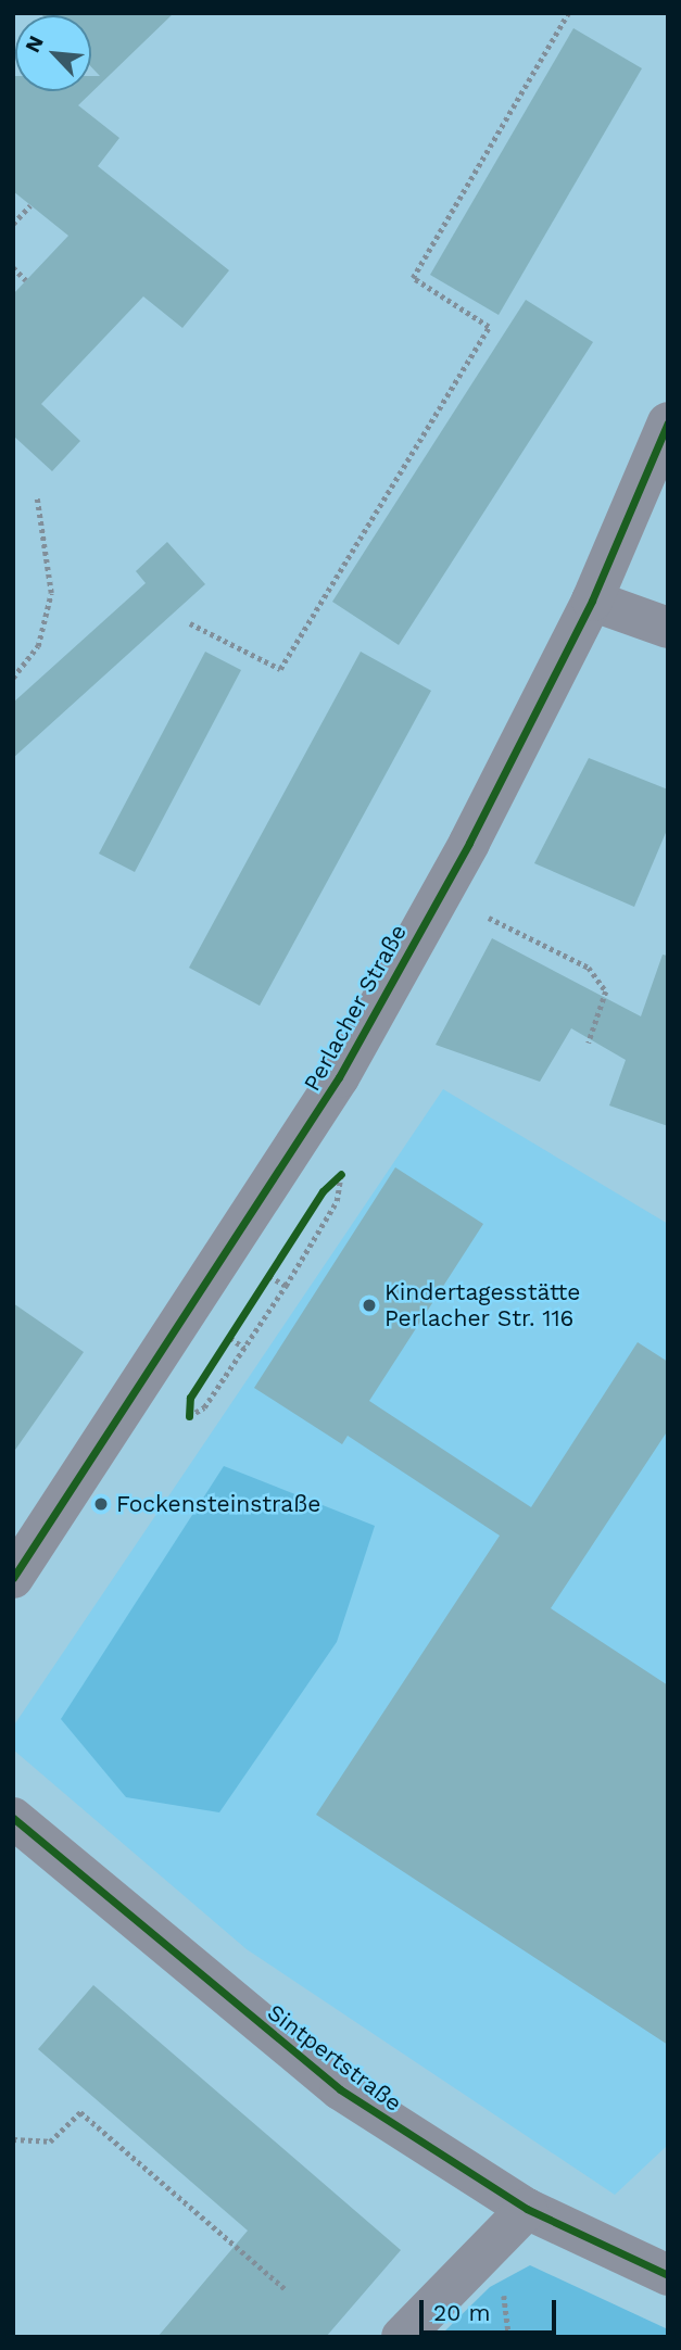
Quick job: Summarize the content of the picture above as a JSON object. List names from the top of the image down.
{
  "streets": {
    "street": ["Perlacher Straße", "Sintpertstraße"]
  },
  "places": ["Kindertagesstätte Perlacher Str. 116", "Fockensteinstraße"],
  "scale_bar": "20 m",
  "north": "top left"
}
